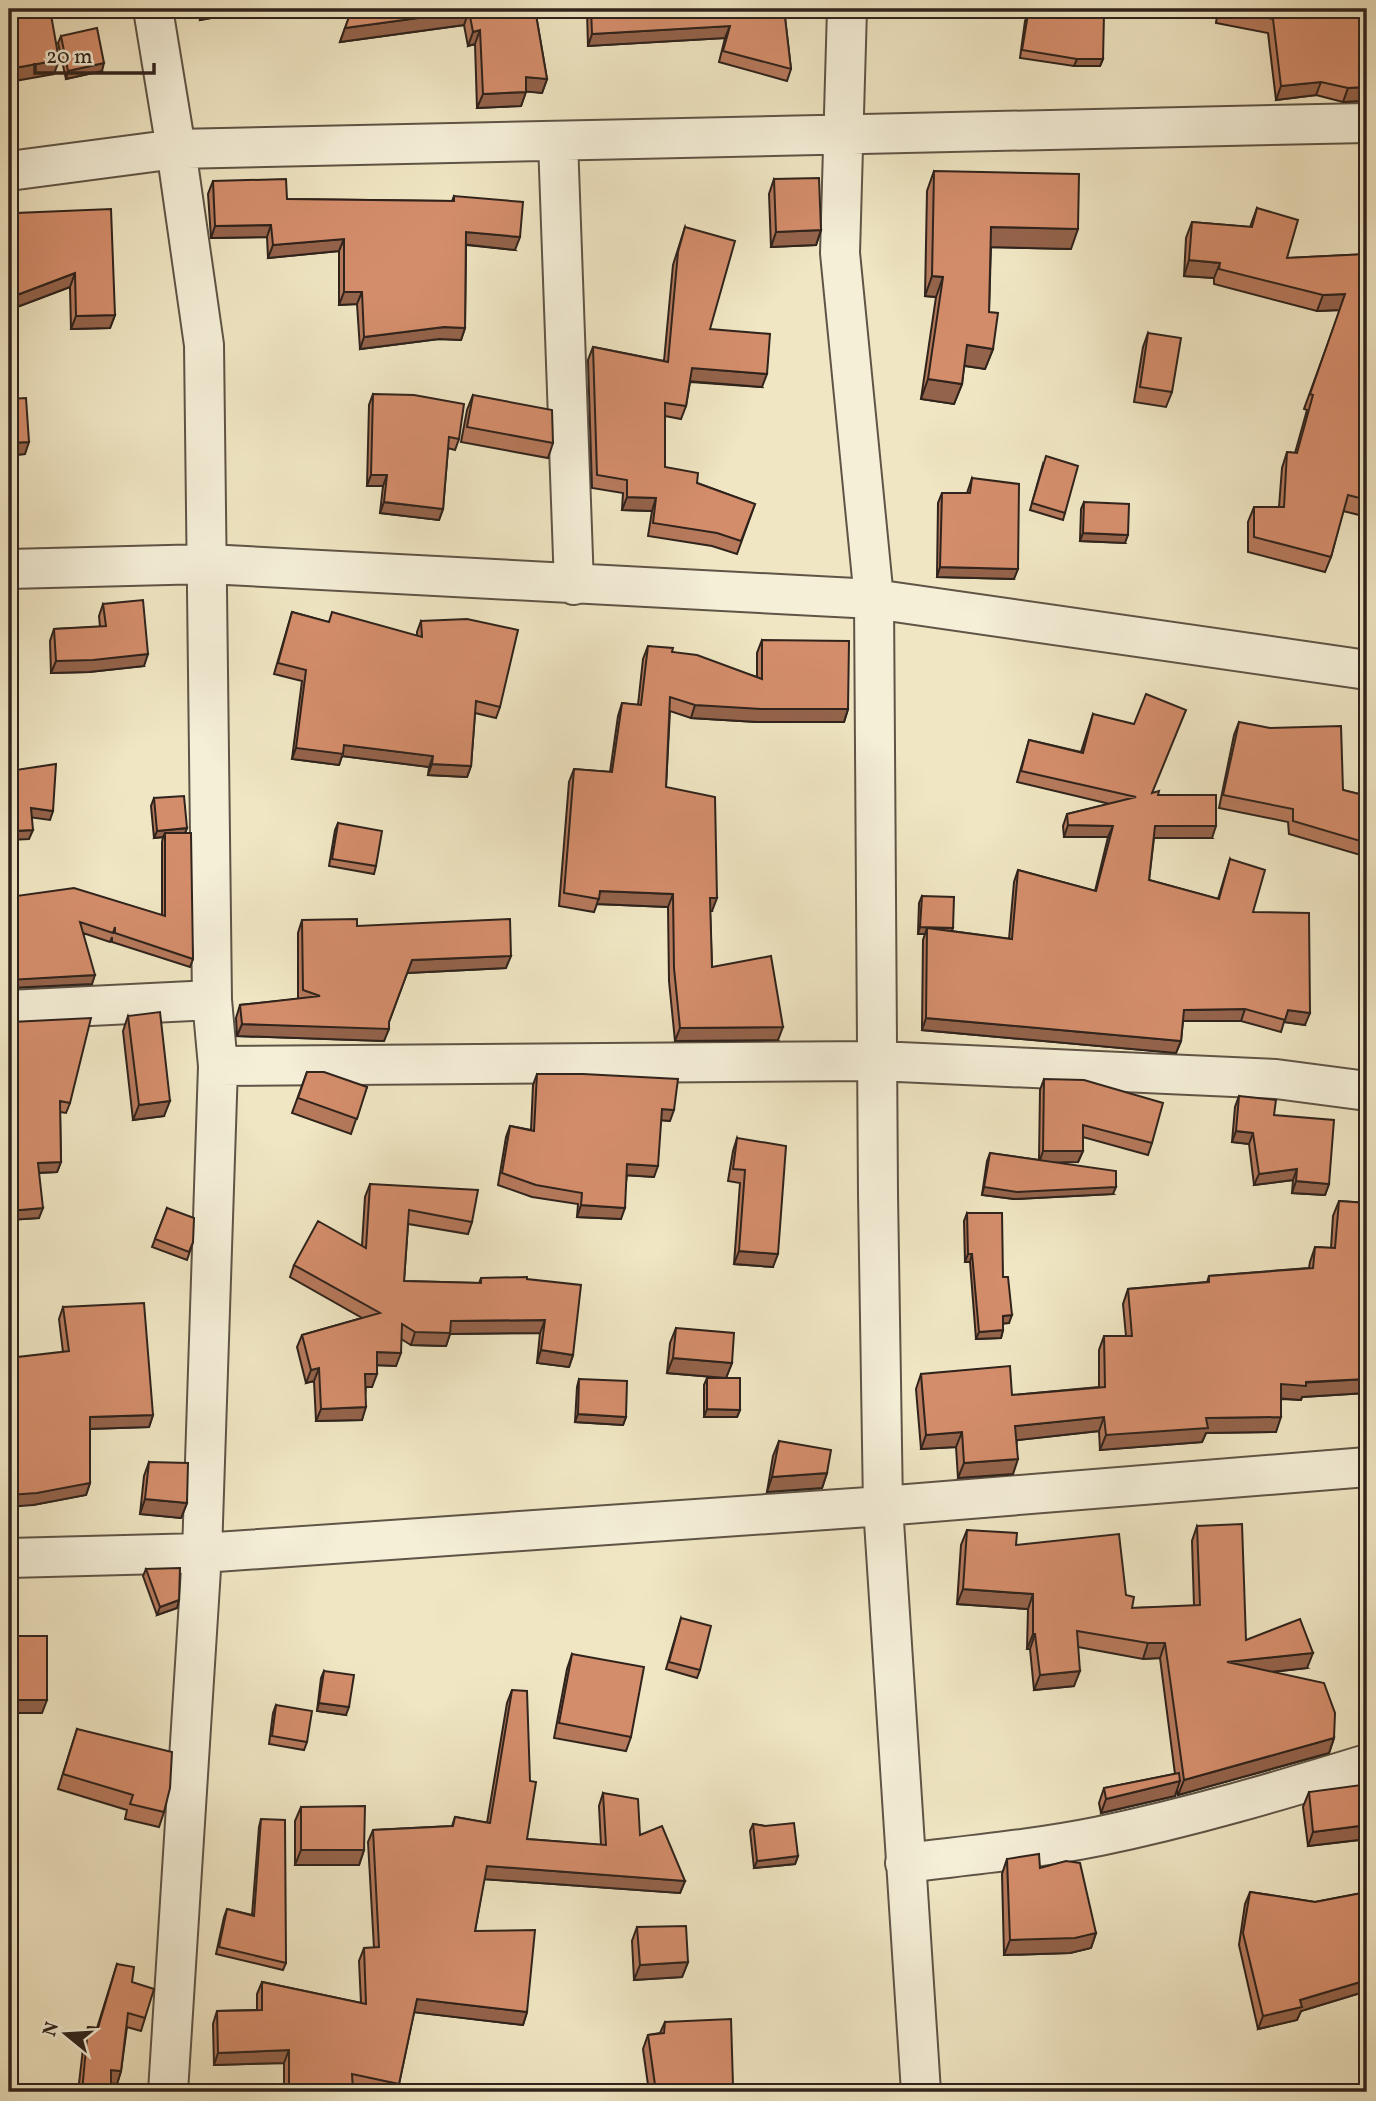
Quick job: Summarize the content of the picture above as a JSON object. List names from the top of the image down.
{
  "scale_bar": "20 m",
  "north": "left"
}
